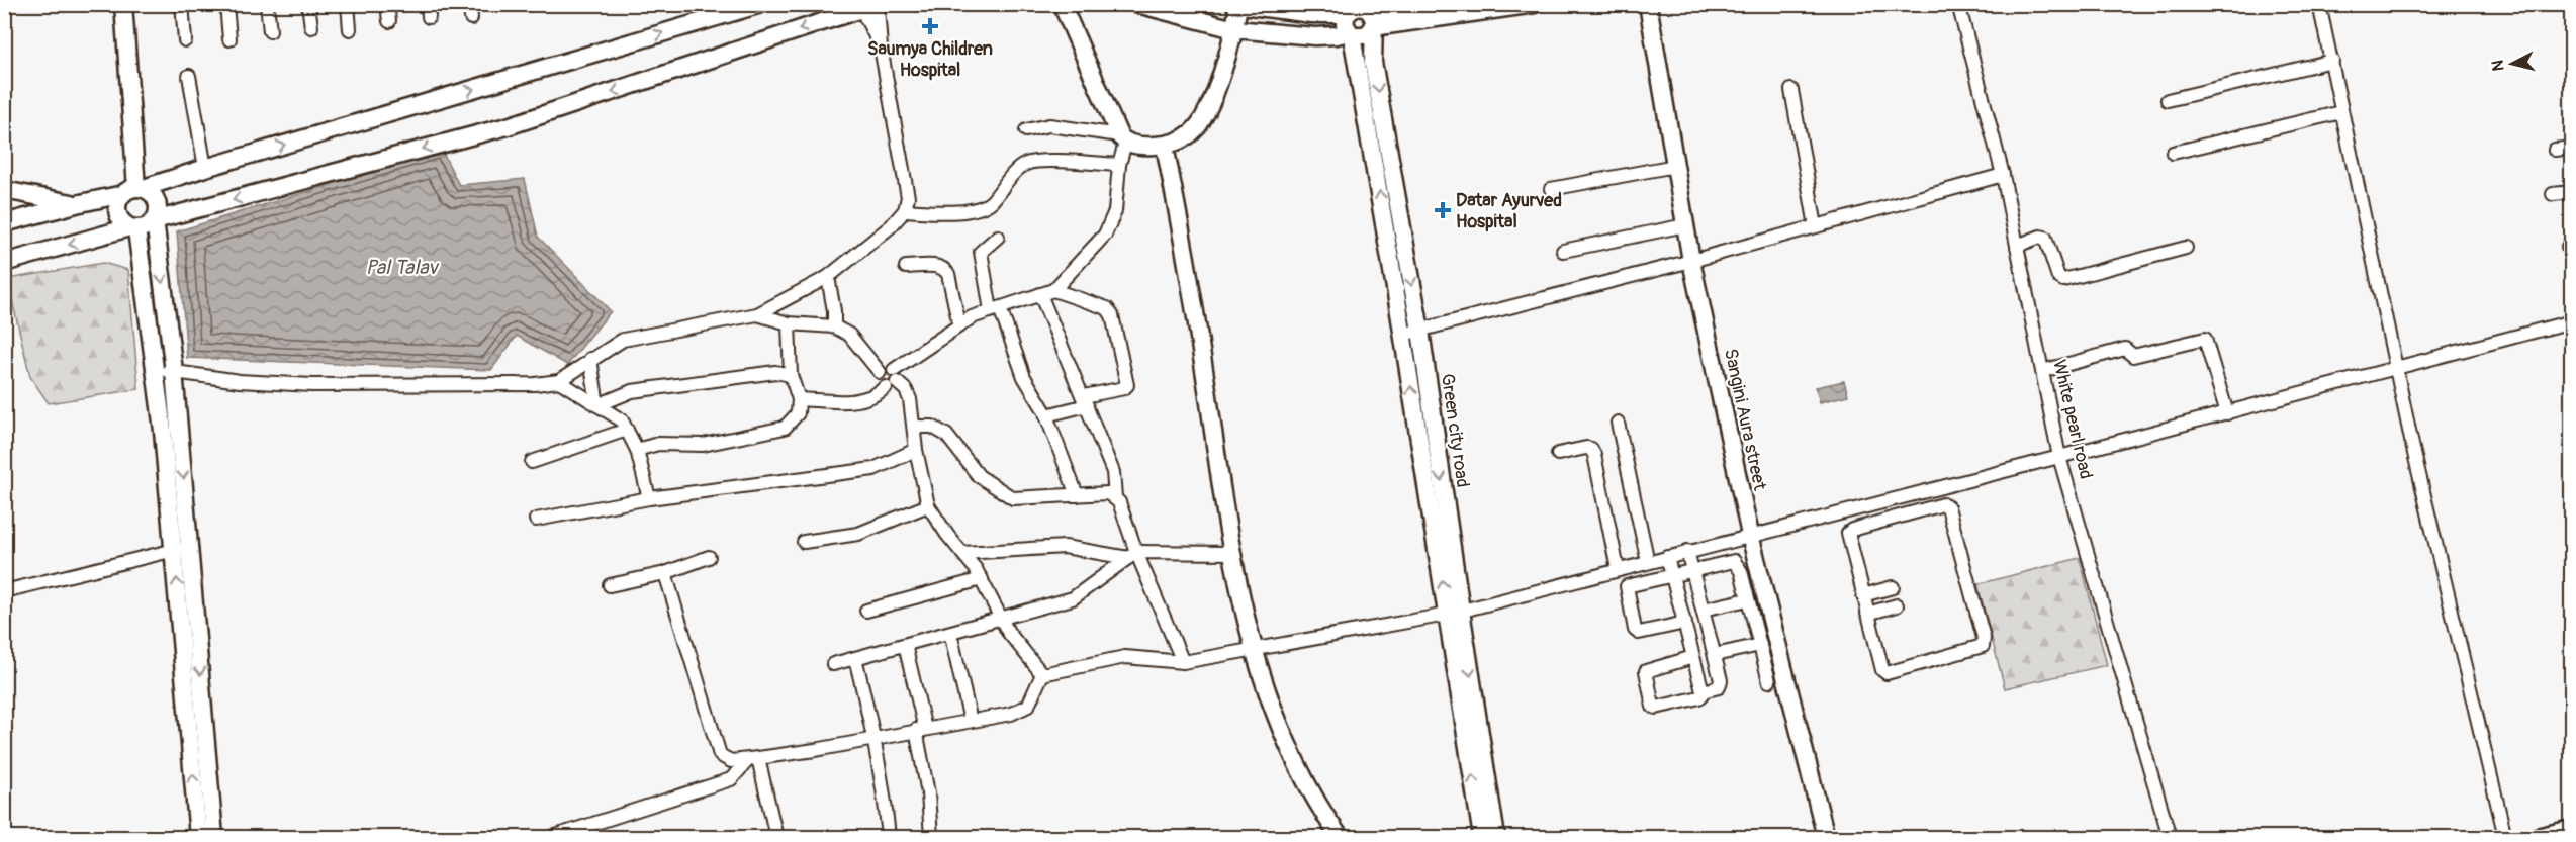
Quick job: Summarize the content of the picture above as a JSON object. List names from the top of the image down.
{
  "streets": {
    "street": ["Sangini Aura street", "White pearl road", "Green city road"]
  },
  "water": ["Pal Talav"],
  "places": {
    "health": ["Saumya Children Hospital", "Datar Ayurved Hospital"]
  },
  "north": "left"
}
